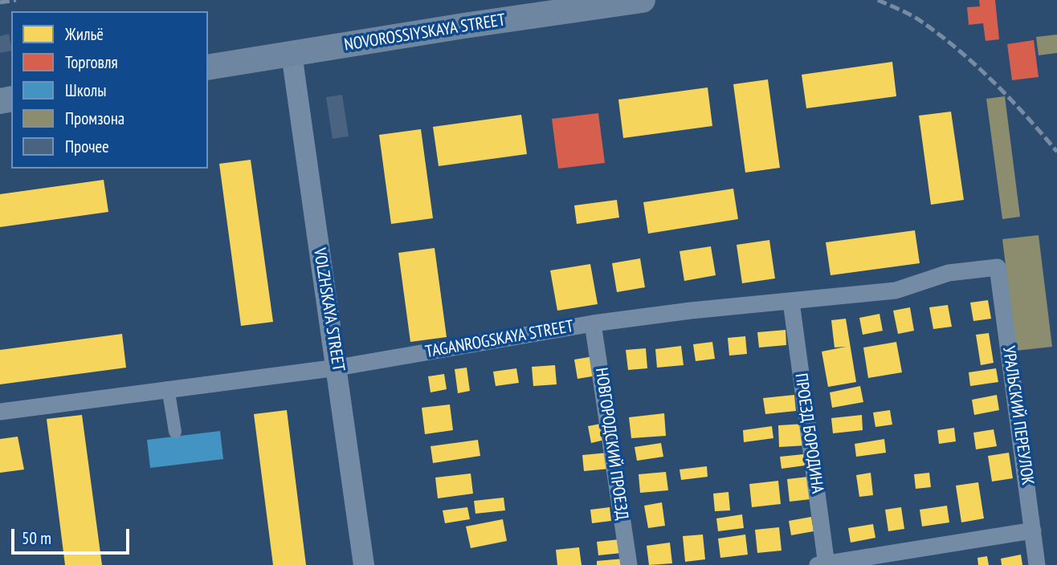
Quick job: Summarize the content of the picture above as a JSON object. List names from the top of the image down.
{
  "streets": {
    "main road": ["NOVOROSSIYSKAYA STREET"],
    "street": [
      "VOLZHSKAYA STREET",
      "TAGANROGSKAYA STREET",
      "УРАЛЬСКИЙ ПЕРЕУЛОК",
      "ПРОЕЗД БОРОДИНА",
      "НОВГОРОДСКИЙ ПРОЕЗД"
    ]
  },
  "crossings": [
    ["NOVOROSSIYSKAYA STREET", "VOLZHSKAYA STREET"],
    ["VOLZHSKAYA STREET", "TAGANROGSKAYA STREET"],
    ["TAGANROGSKAYA STREET", "УРАЛЬСКИЙ ПЕРЕУЛОК"],
    ["TAGANROGSKAYA STREET", "ПРОЕЗД БОРОДИНА"],
    ["TAGANROGSKAYA STREET", "НОВГОРОДСКИЙ ПРОЕЗД"]
  ],
  "legend": [
    "Жильё",
    "Торговля",
    "Школы",
    "Промзона",
    "Прочее"
  ],
  "scale_bar": "50 m"
}
